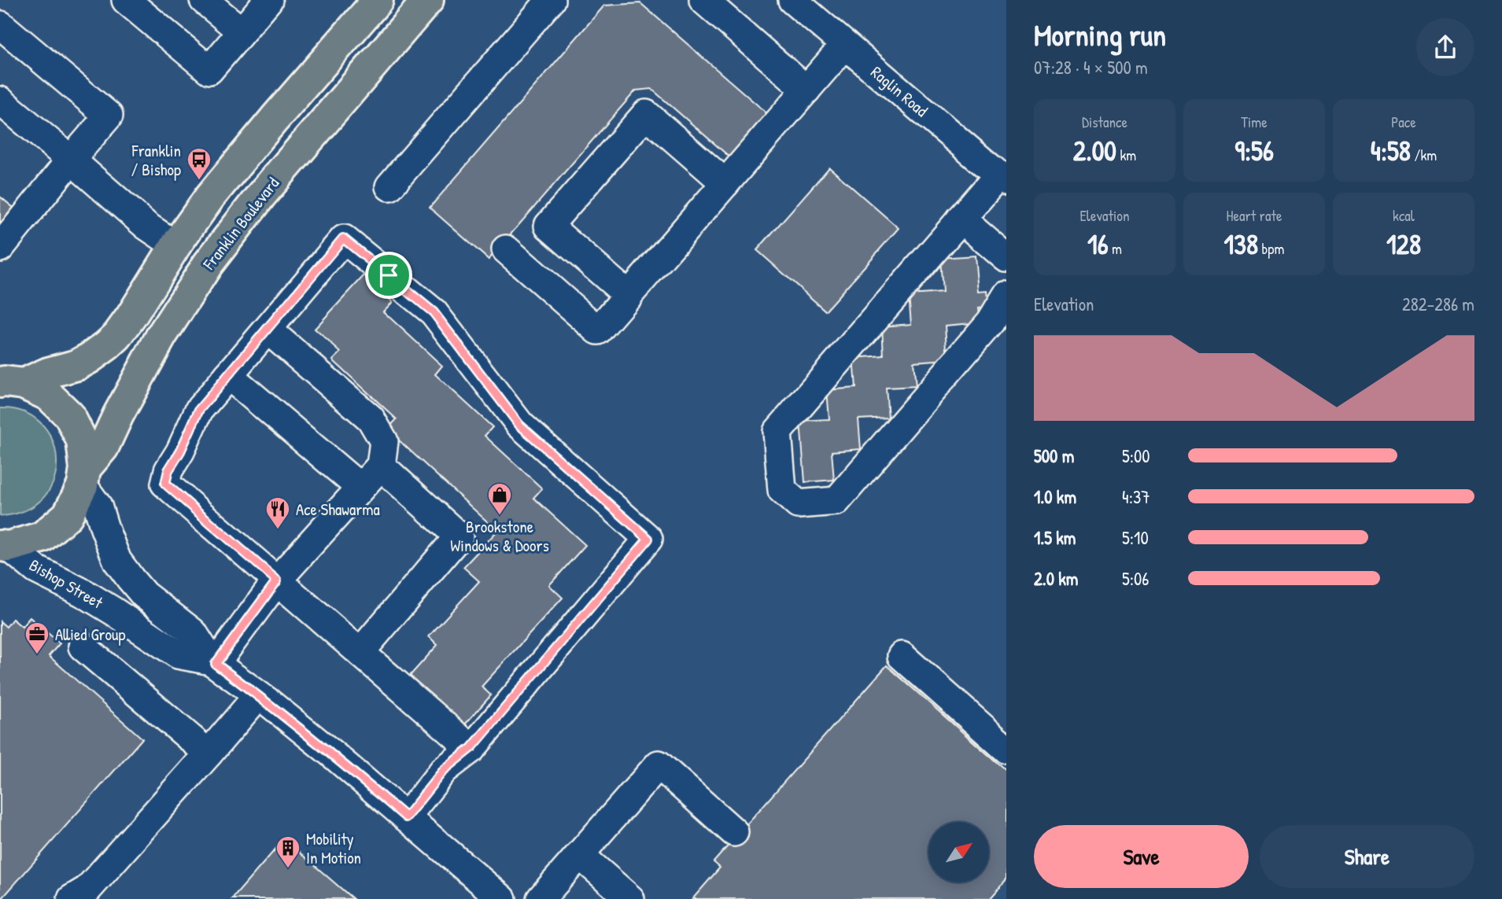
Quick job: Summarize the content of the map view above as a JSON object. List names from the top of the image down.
{
  "streets": {
    "main road": ["Franklin Boulevard"],
    "street": ["Raglin Road", "Bishop Street"]
  },
  "crossings": [
    ["Franklin Boulevard", "Bishop Street"]
  ],
  "places": {
    "bus stop": ["Franklin / Bishop"],
    "shop": ["Brookstone Windows & Doors"],
    "restaurant": ["Ace Shawarma"],
    "office": ["Allied Group"],
    "building": ["Mobility In Motion"]
  },
  "north": "top right",
  "page": {
    "heading": ["Morning run", "07:28 · 4 × 500 m"],
    "stats": [
      ["Distance", "2.00 km"],
      ["Time", "9:56"],
      ["Pace", "4:58 /km"],
      ["Elevation", "16 m"],
      ["Heart rate", "138 bpm"],
      ["kcal", "128"]
    ],
    "chart": ["Elevation", "282–286 m"],
    "list": [
      {
        "name": "500 m",
        "note": "5:00"
      },
      {
        "name": "1.0 km",
        "note": "4:37"
      },
      {
        "name": "1.5 km",
        "note": "5:10"
      },
      {
        "name": "2.0 km",
        "note": "5:06"
      }
    ],
    "buttons": ["Save", "Share"]
  }
}
